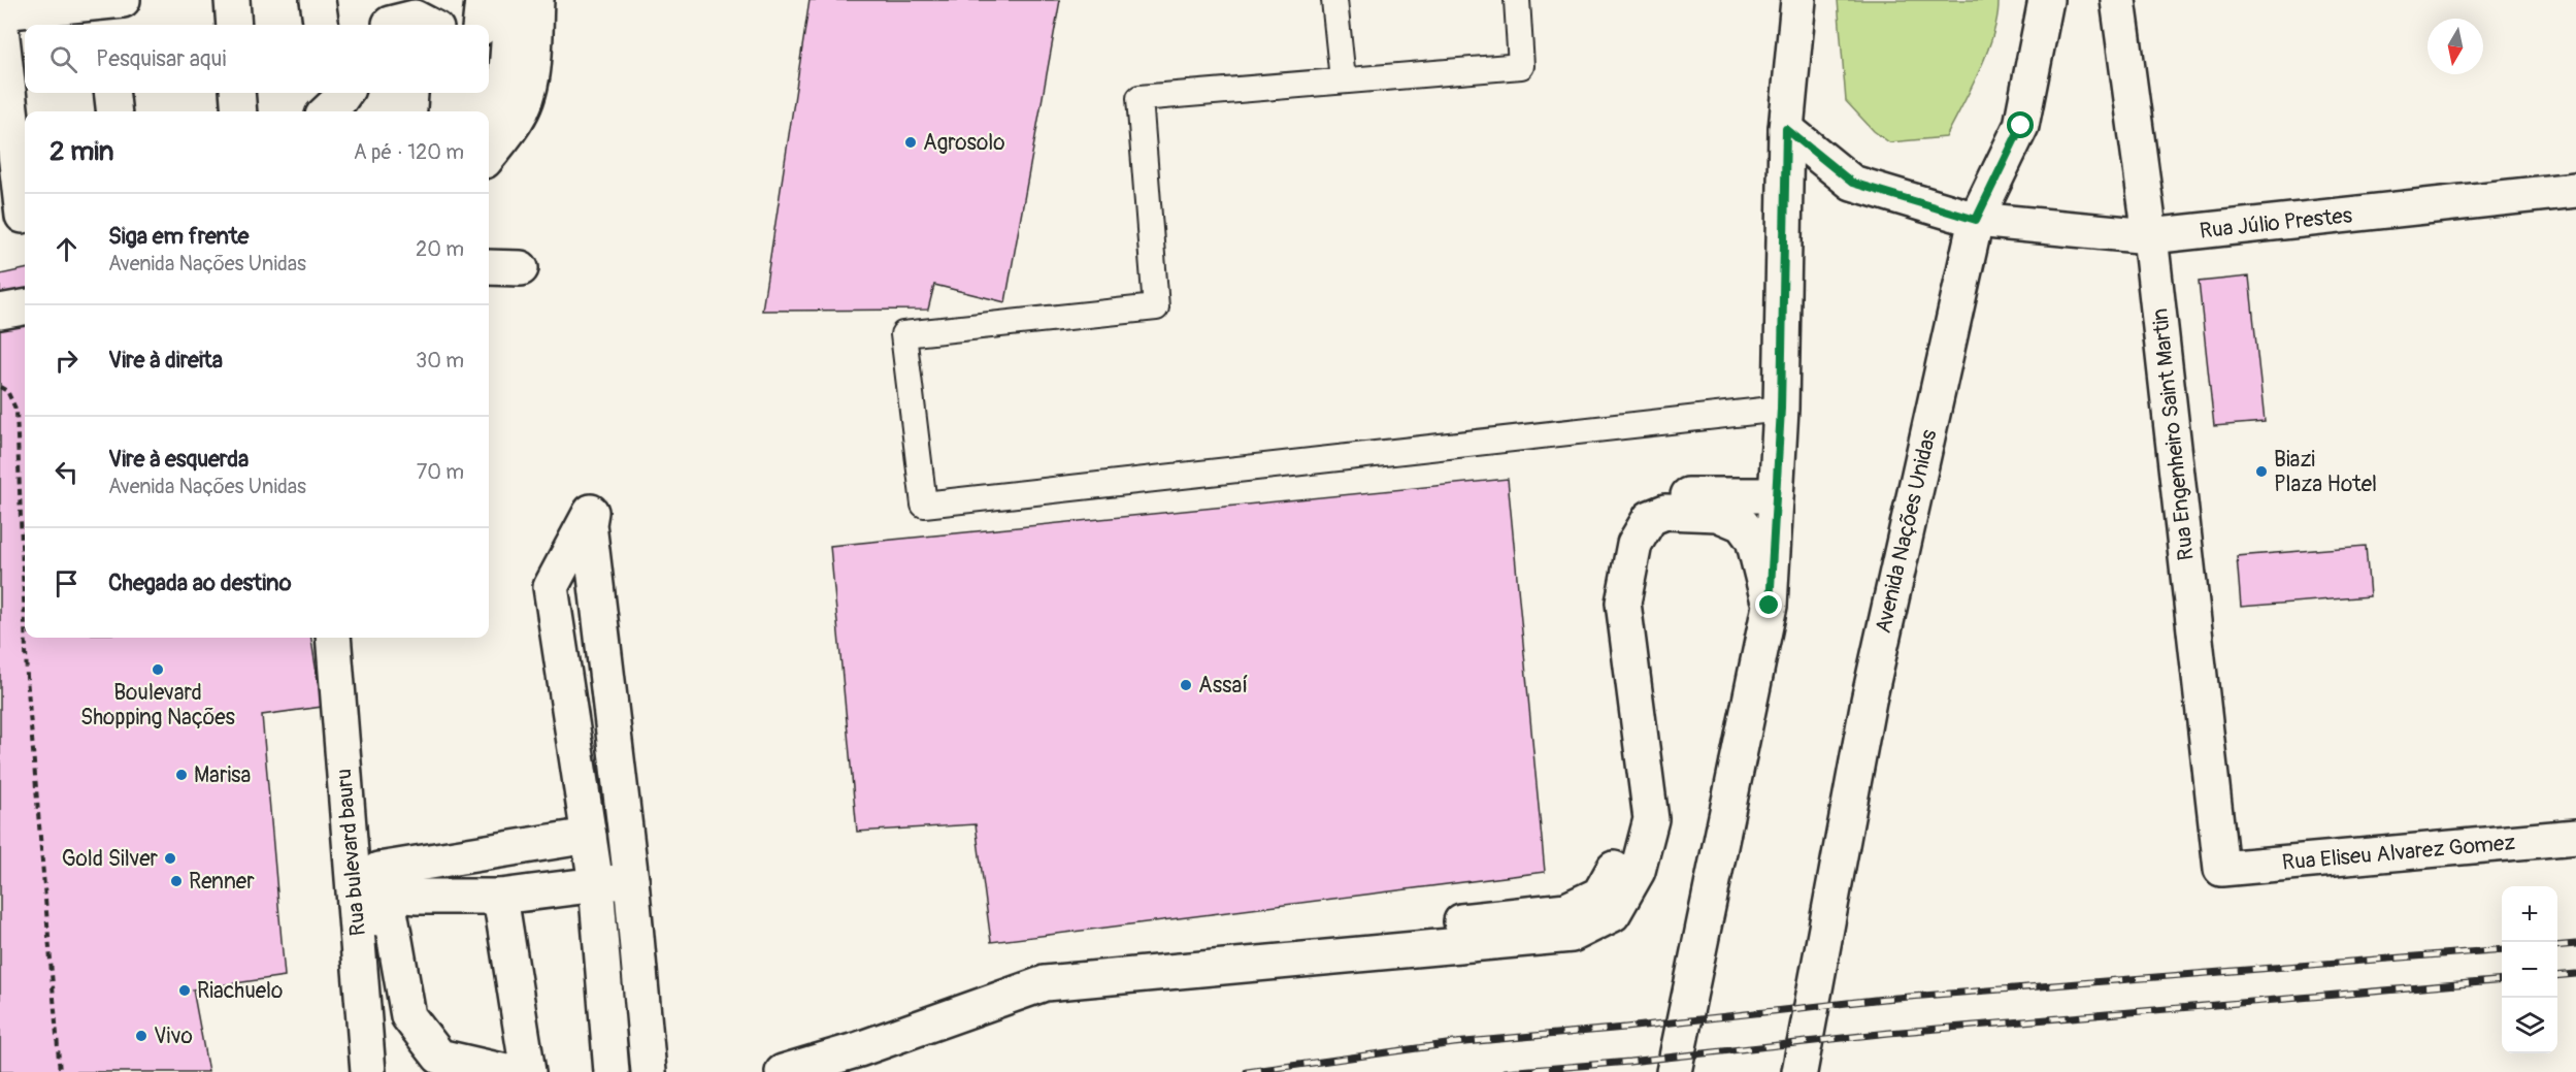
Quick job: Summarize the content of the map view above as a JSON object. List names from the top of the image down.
{
  "streets": {
    "street": [
      "Rua Júlio Prestes",
      "Rua Engenheiro Saint Martin",
      "Avenida Nações Unidas",
      "Rua bulevard bauru",
      "Rua Eliseu Alvarez Gomez"
    ]
  },
  "crossings": [
    ["Rua Júlio Prestes", "Rua Engenheiro Saint Martin"],
    ["Rua Júlio Prestes", "Avenida Nações Unidas"],
    ["Rua Engenheiro Saint Martin", "Rua Eliseu Alvarez Gomez"]
  ],
  "places": [
    "Agrosolo",
    "Biazi Plaza Hotel",
    "Boulevard Shopping Nações",
    "Assaí",
    "Marisa",
    "Gold Silver",
    "Renner",
    "Riachuelo",
    "Vivo"
  ],
  "north": "bottom",
  "page": {
    "search": "Pesquisar aqui",
    "heading": ["2 min", "A pé · 120 m"],
    "list": [
      ["Siga em frente", "Avenida Nações Unidas", "20 m"],
      ["Vire à direita", "30 m"],
      ["Vire à esquerda", "Avenida Nações Unidas", "70 m"],
      "Chegada ao destino"
    ],
    "map_buttons": ["+", "−"]
  }
}
